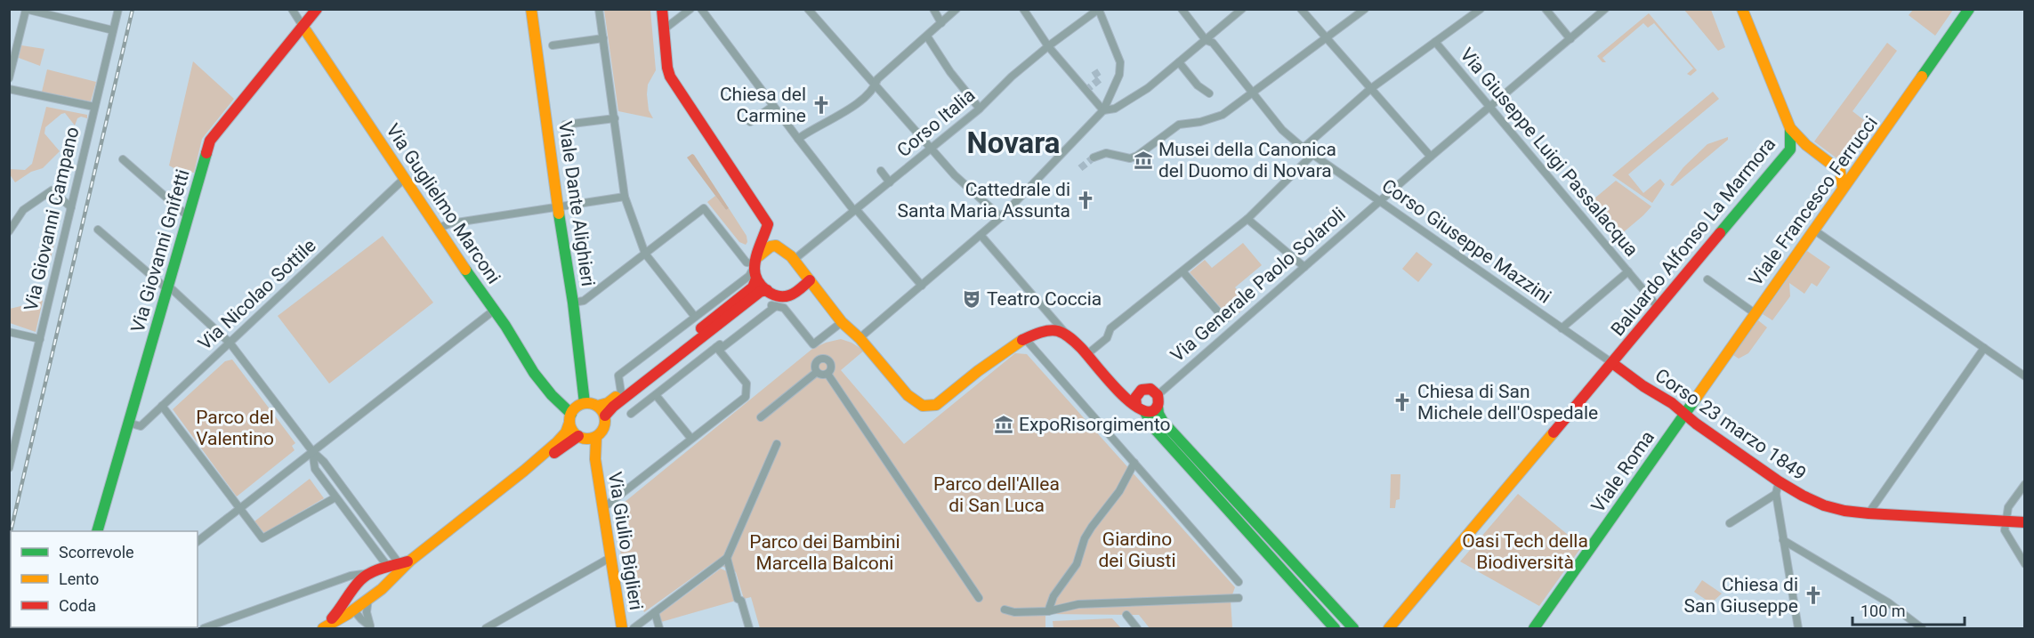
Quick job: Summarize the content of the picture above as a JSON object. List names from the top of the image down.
{
  "streets": {
    "street": [
      "Corso Italia",
      "Via Giuseppe Luigi Passalacqua",
      "Viale Francesco Ferrucci",
      "Via Guglielmo Marconi",
      "Viale Dante Alighieri",
      "Via Giovanni Campano",
      "Baluardo Alfonso La Marmora",
      "Corso Giuseppe Mazzini",
      "Via Giovanni Gnifetti",
      "Via Generale Paolo Solaroli",
      "Via Nicolao Sottile",
      "Corso 23 marzo 1849",
      "Viale Roma",
      "Via Giulio Biglieri"
    ]
  },
  "crossings": [
    ["Via Giuseppe Luigi Passalacqua", "Baluardo Alfonso La Marmora"],
    ["Via Giuseppe Luigi Passalacqua", "Via Generale Paolo Solaroli"],
    ["Viale Francesco Ferrucci", "Baluardo Alfonso La Marmora"],
    ["Viale Francesco Ferrucci", "Corso 23 marzo 1849"],
    ["Viale Francesco Ferrucci", "Viale Roma"],
    ["Via Guglielmo Marconi", "Viale Dante Alighieri"],
    ["Via Guglielmo Marconi", "Via Giovanni Gnifetti"],
    ["Via Guglielmo Marconi", "Via Nicolao Sottile"],
    ["Via Guglielmo Marconi", "Via Giulio Biglieri"],
    ["Viale Dante Alighieri", "Via Giulio Biglieri"],
    ["Baluardo Alfonso La Marmora", "Corso Giuseppe Mazzini"],
    ["Baluardo Alfonso La Marmora", "Corso 23 marzo 1849"],
    ["Corso Giuseppe Mazzini", "Via Generale Paolo Solaroli"],
    ["Corso Giuseppe Mazzini", "Corso 23 marzo 1849"],
    ["Via Giovanni Gnifetti", "Via Nicolao Sottile"],
    ["Corso 23 marzo 1849", "Viale Roma"]
  ],
  "districts": ["Novara"],
  "parks": [
    "Parco del Valentino",
    "Parco dell'Allea di San Luca",
    "Giardino dei Giusti",
    "Oasi Tech della Biodiversità",
    "Parco dei Bambini Marcella Balconi"
  ],
  "places": {
    "church": [
      "Chiesa del Carmine",
      "Cattedrale di Santa Maria Assunta",
      "Chiesa di San Michele dell'Ospedale",
      "Chiesa di San Giuseppe"
    ],
    "museum": ["Musei della Canonica del Duomo di Novara", "ExpoRisorgimento"],
    "theatre": ["Teatro Coccia"]
  },
  "legend": ["Scorrevole", "Lento", "Coda"],
  "scale_bar": "100 m"
}
